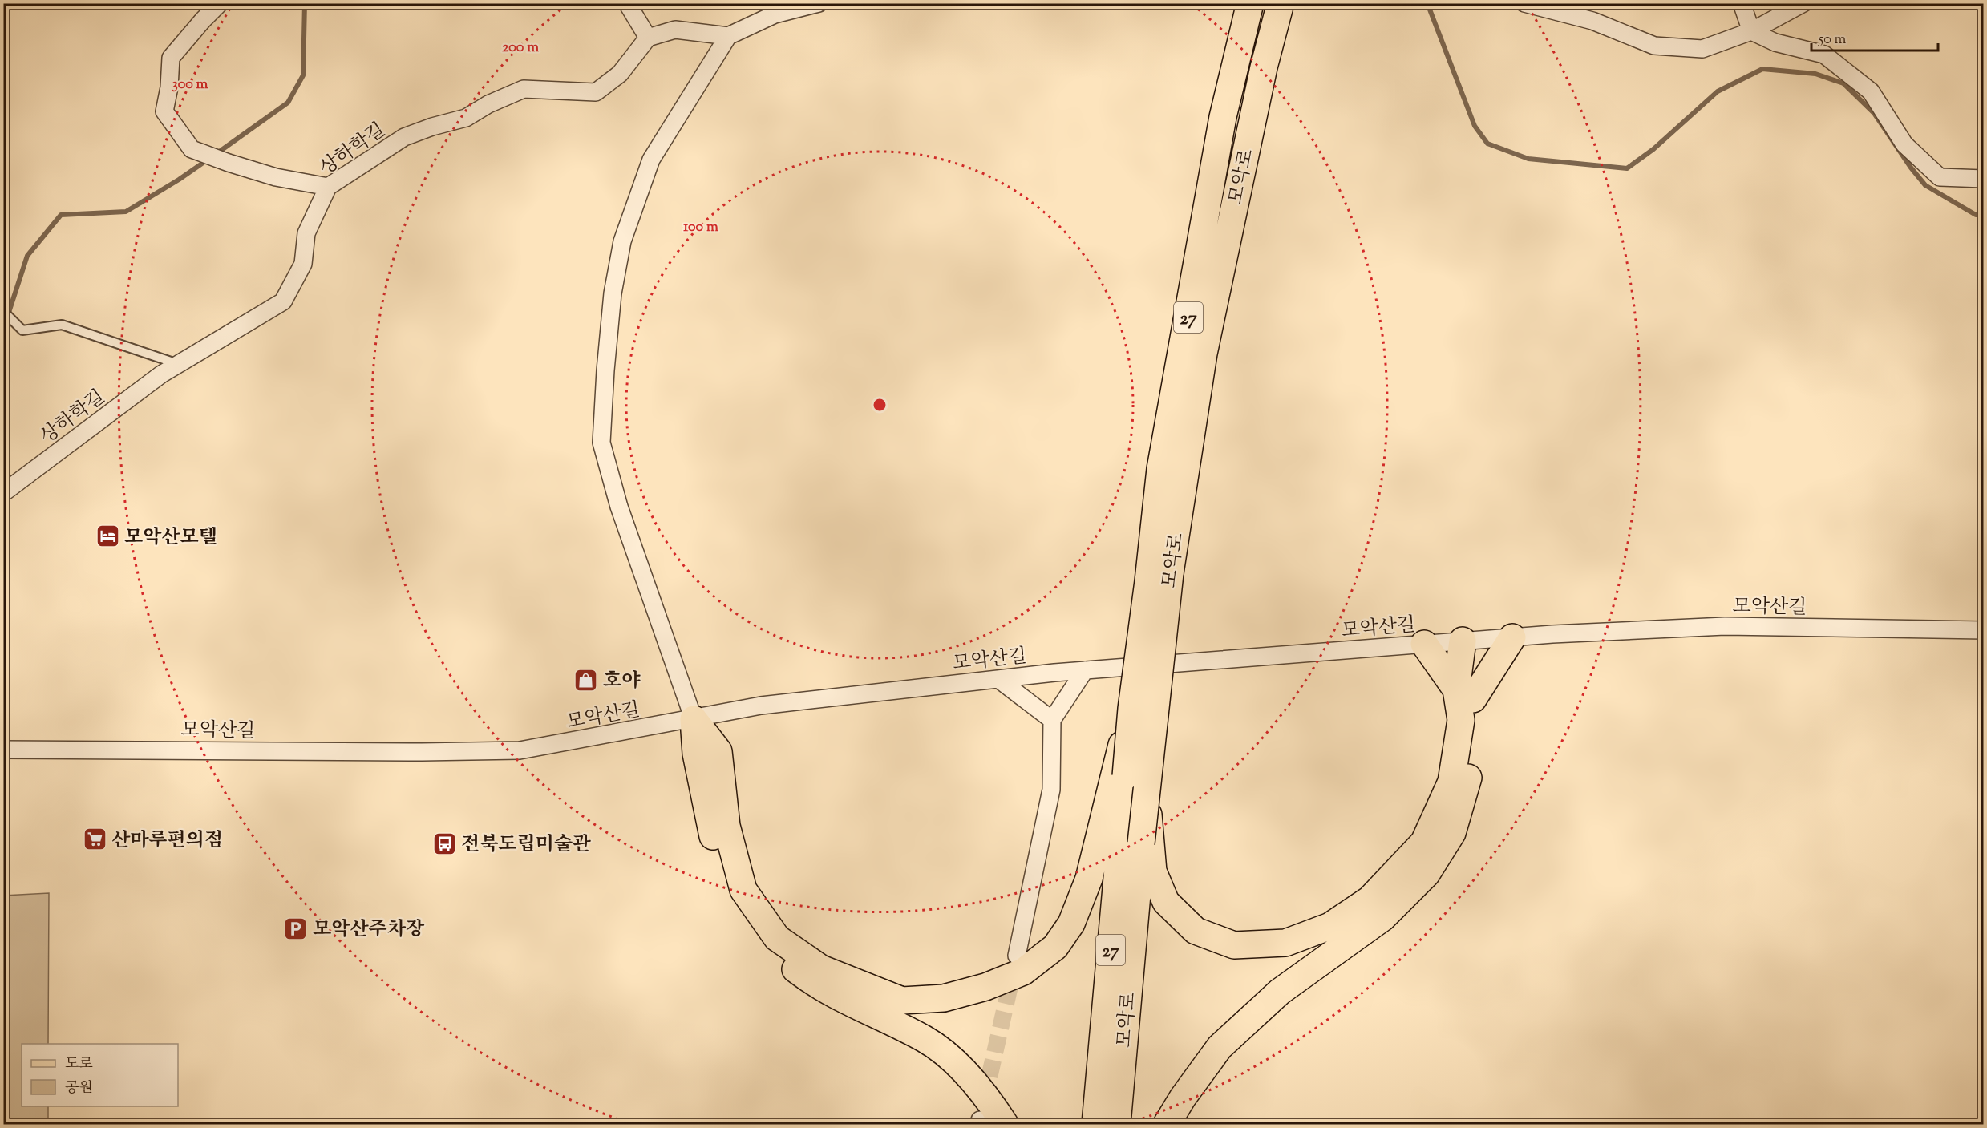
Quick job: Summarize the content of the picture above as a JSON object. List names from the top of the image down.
{
  "streets": {
    "main road": ["모악로", "27"],
    "street": ["상하학길", "모악산길"]
  },
  "places": {
    "hotel": ["모악산모텔"],
    "shop": ["호야"],
    "supermarket": ["산마루편의점"],
    "bus stop": ["전북도립미술관"],
    "parking": ["모악산주차장"]
  },
  "legend": ["도로", "공원"],
  "scale_bar": "50 m",
  "rings": ["200 m", "300 m", "100 m"]
}
